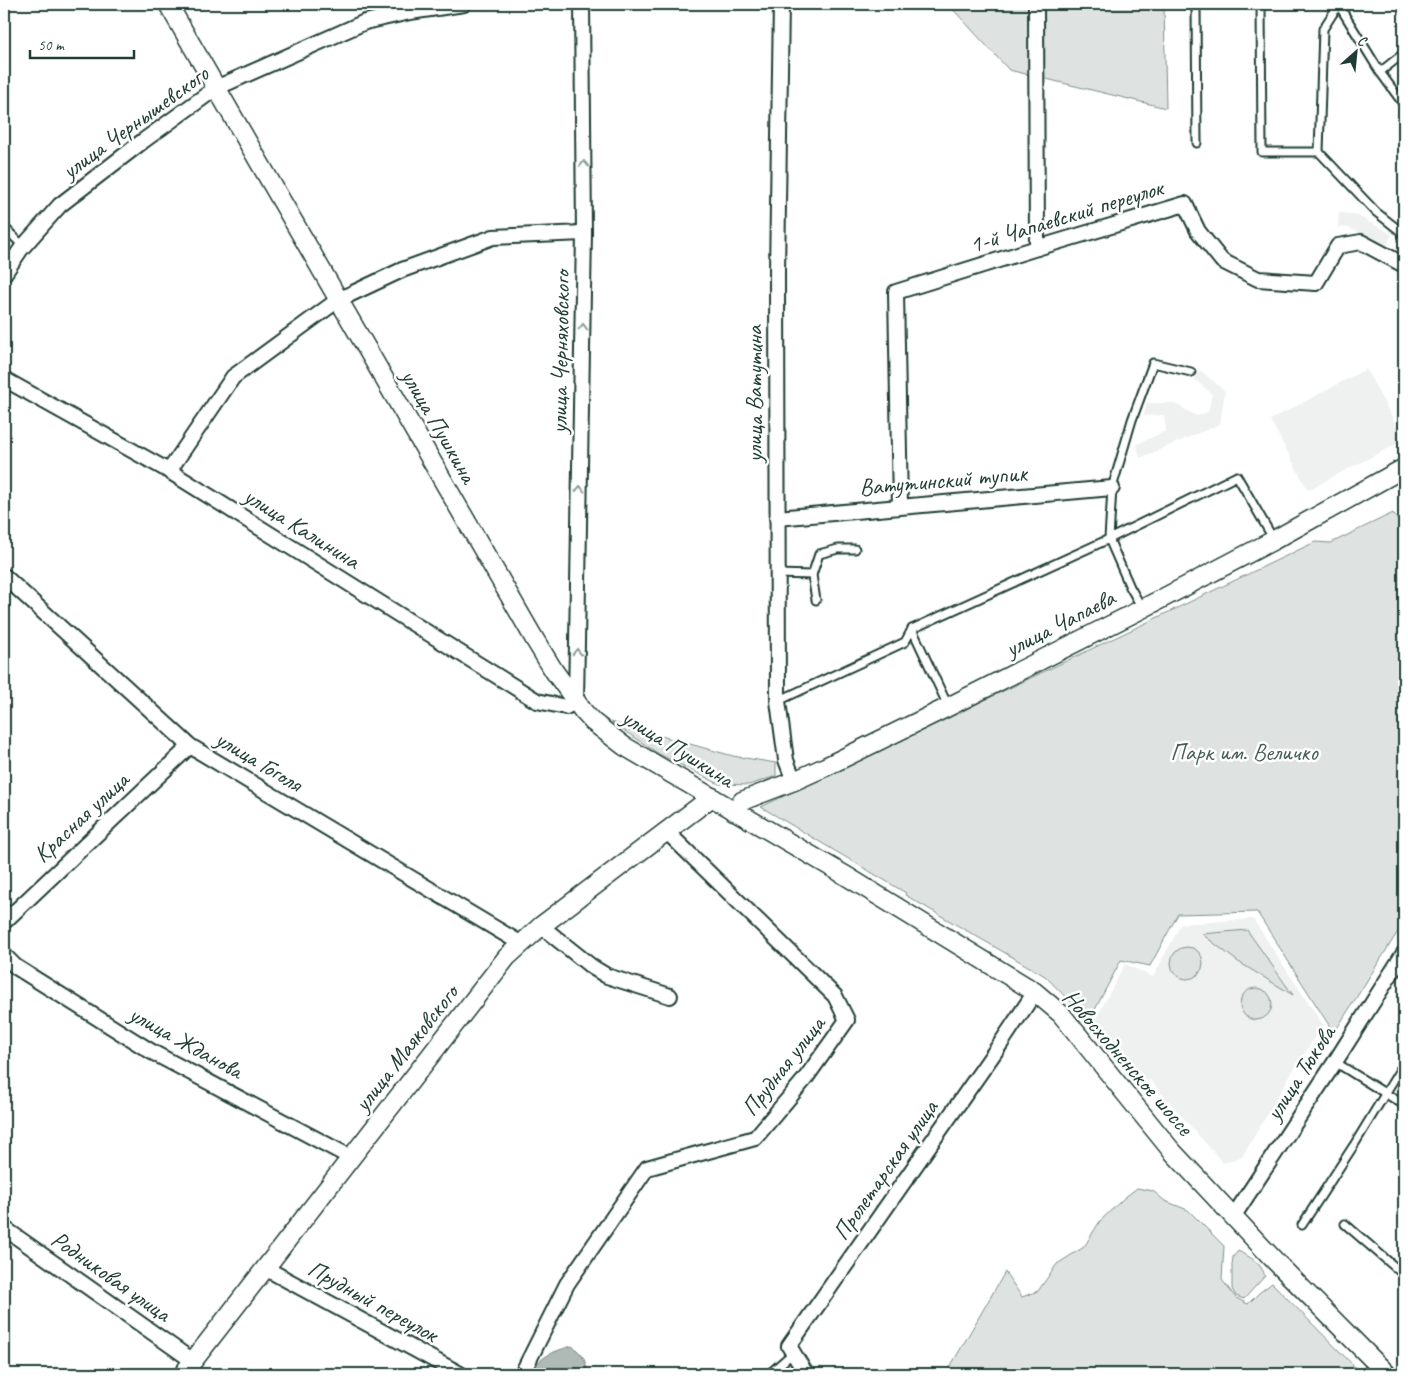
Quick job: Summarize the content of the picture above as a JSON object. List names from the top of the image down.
{
  "streets": {
    "street": [
      "улица Чернышевского",
      "1-й Чапаевский переулок",
      "улица Черняховского",
      "улица Ватутина",
      "улица Пушкина",
      "Ватутинский тупик",
      "улица Калинина",
      "улица Чапаева",
      "улица Гоголя",
      "Красная улица",
      "улица Жданова",
      "улица Маяковского",
      "Новосходненское шоссе",
      "Прудная улица",
      "улица Тюкова",
      "Пролетарская улица",
      "Родниковая улица",
      "Прудный переулок"
    ]
  },
  "crossings": [
    ["улица Чернышевского", "улица Пушкина"],
    ["1-й Чапаевский переулок", "Ватутинский тупик"],
    ["улица Черняховского", "улица Пушкина"],
    ["улица Черняховского", "улица Калинина"],
    ["улица Ватутина", "Ватутинский тупик"],
    ["улица Ватутина", "улица Чапаева"],
    ["улица Пушкина", "улица Калинина"],
    ["улица Пушкина", "улица Чапаева"],
    ["улица Пушкина", "улица Маяковского"],
    ["улица Пушкина", "Новосходненское шоссе"],
    ["улица Чапаева", "Новосходненское шоссе"],
    ["улица Гоголя", "Красная улица"],
    ["улица Гоголя", "улица Маяковского"],
    ["улица Жданова", "улица Маяковского"],
    ["улица Маяковского", "Прудная улица"],
    ["улица Маяковского", "Родниковая улица"],
    ["улица Маяковского", "Прудный переулок"],
    ["Новосходненское шоссе", "улица Тюкова"],
    ["Новосходненское шоссе", "Пролетарская улица"]
  ],
  "one_way": ["улица Черняховского"],
  "parks": ["Парк им. Величко"],
  "scale_bar": "50 m",
  "north": "top right"
}
